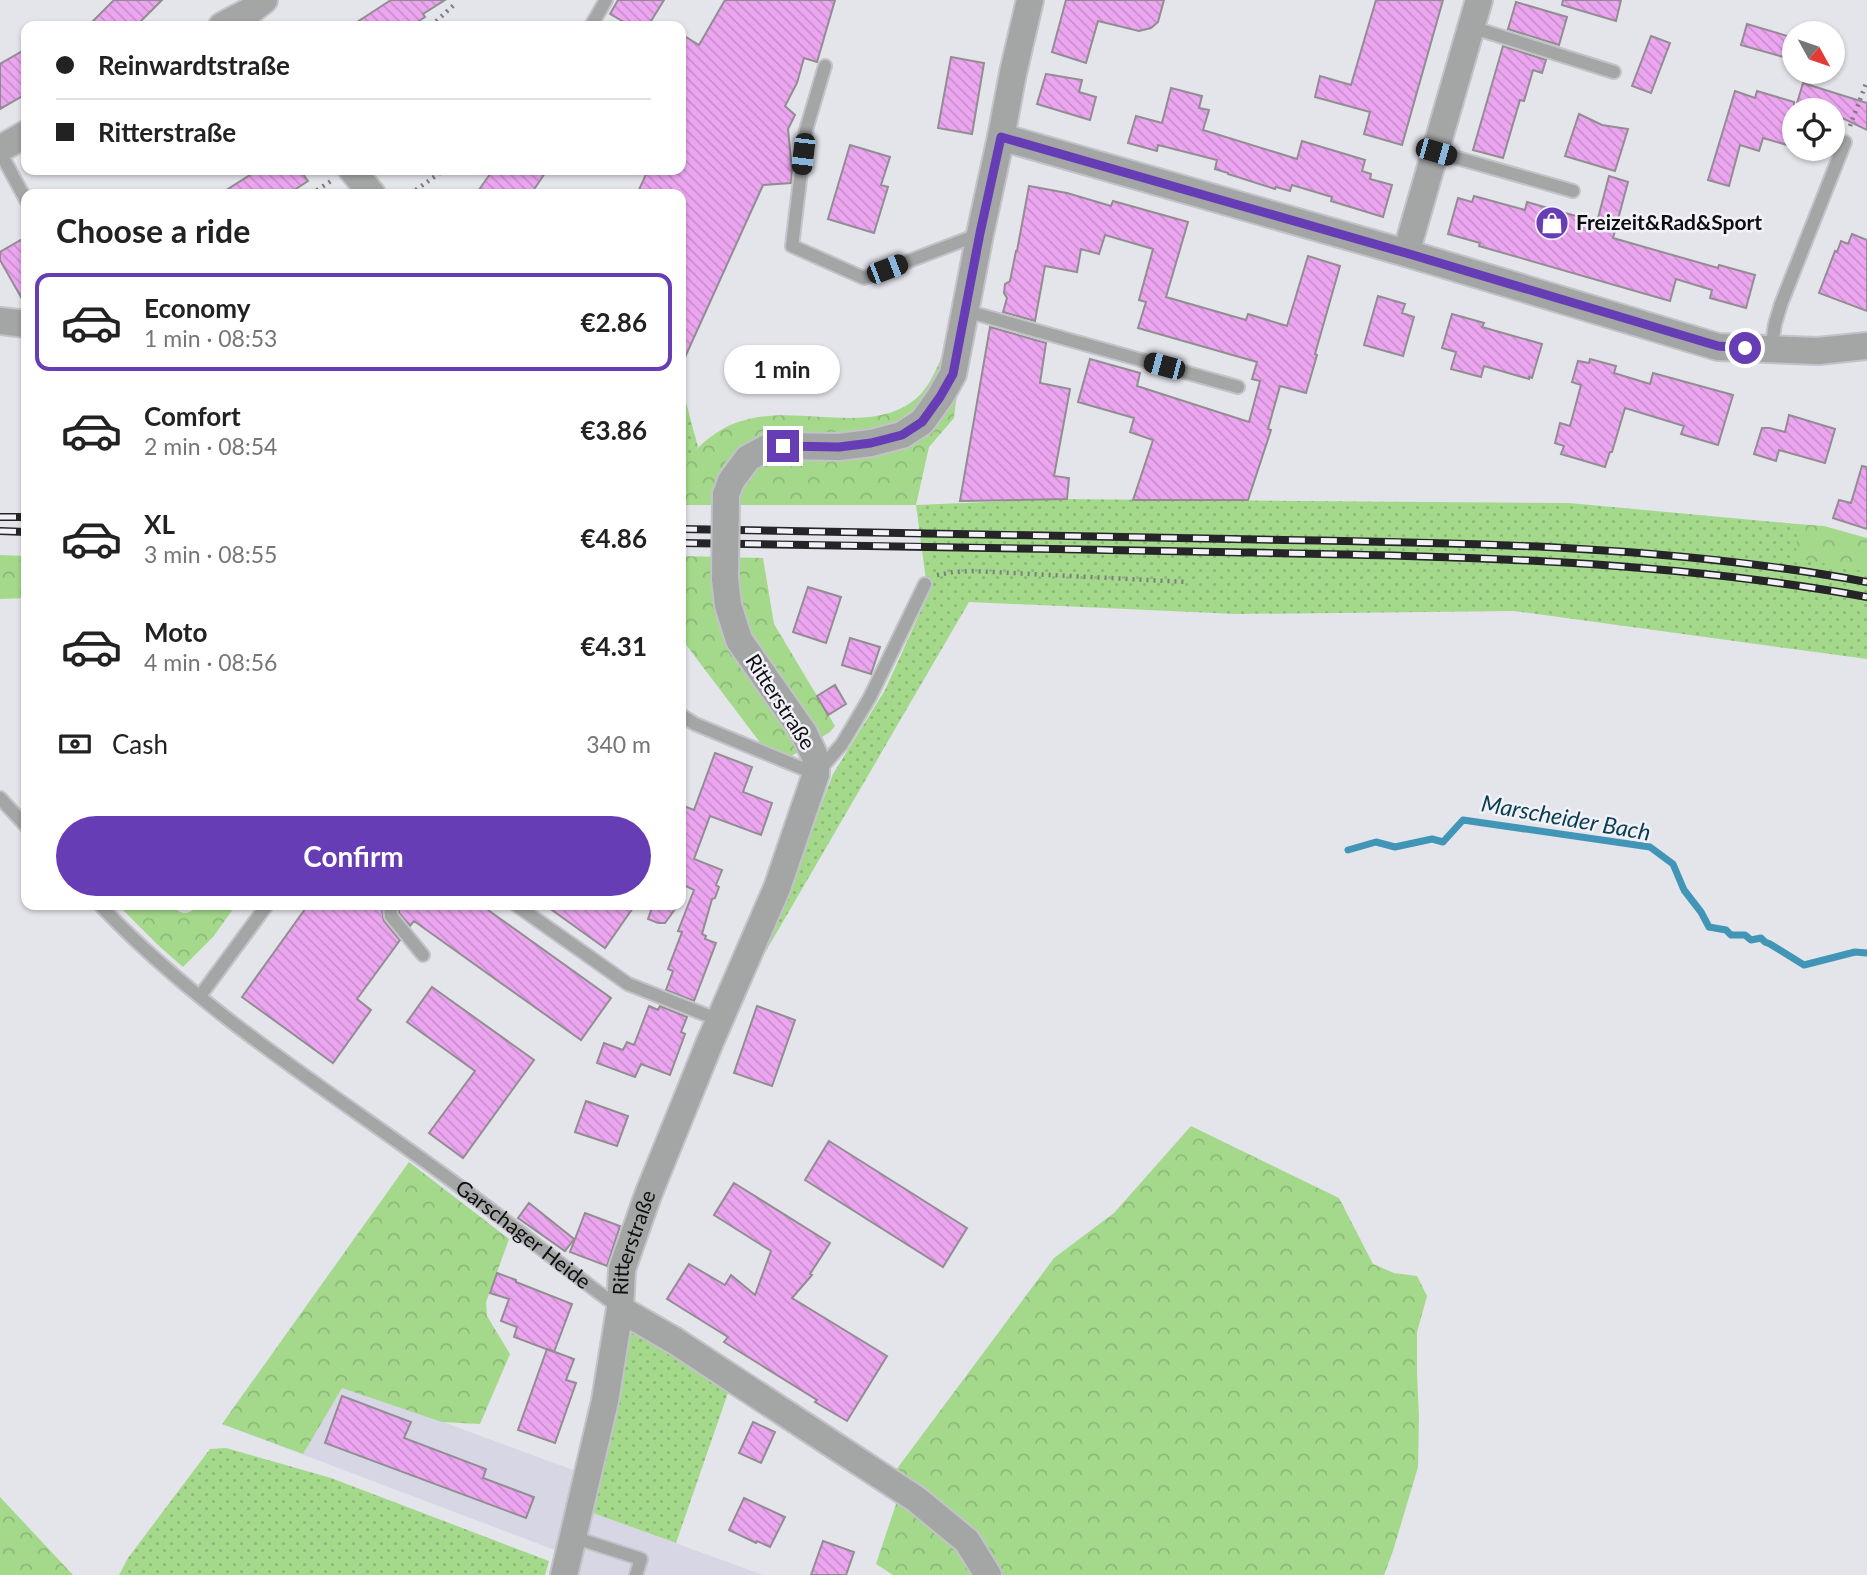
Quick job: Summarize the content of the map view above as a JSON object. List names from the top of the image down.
{
  "streets": {
    "street": ["Ritterstraße", "Garschager Heide"]
  },
  "crossings": [
    ["Ritterstraße", "Garschager Heide"]
  ],
  "water": ["Marscheider Bach"],
  "places": {
    "shop": ["Freizeit&Rad&Sport"]
  },
  "north": "bottom right",
  "page": {
    "banner": ["Reinwardtstraße", "Ritterstraße"],
    "heading": "Choose a ride",
    "list": [
      {
        "name": "Economy",
        "note": "1 min · 08:53",
        "value": "€2.86"
      },
      {
        "name": "Comfort",
        "note": "2 min · 08:54",
        "value": "€3.86"
      },
      {
        "name": "XL",
        "note": "3 min · 08:55",
        "value": "€4.86"
      },
      {
        "name": "Moto",
        "note": "4 min · 08:56",
        "value": "€4.31"
      }
    ],
    "bubble": "1 min",
    "pay": ["Cash", "340 m"],
    "buttons": "Confirm"
  }
}
